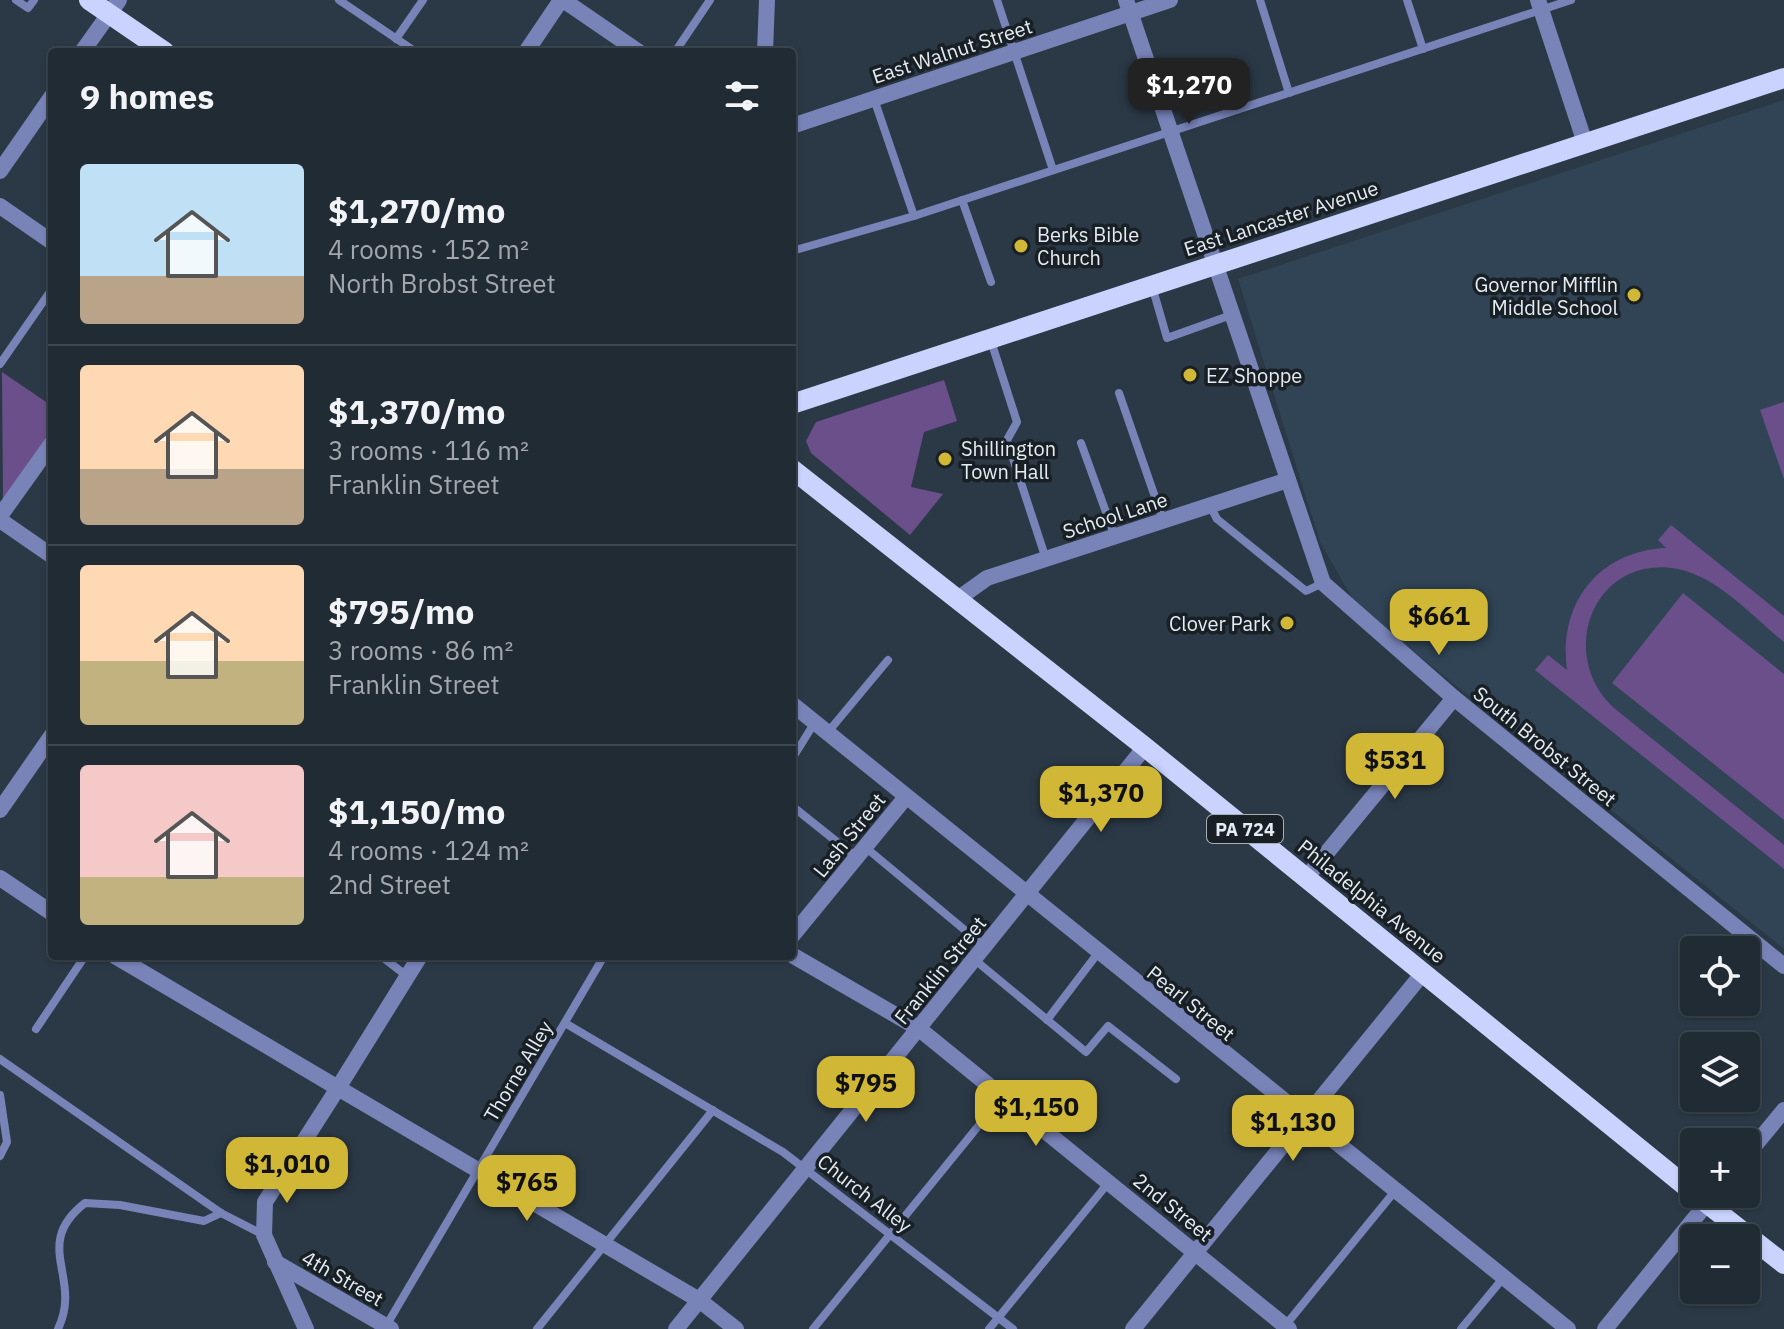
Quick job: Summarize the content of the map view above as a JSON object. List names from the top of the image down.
{
  "streets": {
    "main road": ["East Lancaster Avenue", "PA 724", "Philadelphia Avenue"],
    "street": [
      "East Walnut Street",
      "School Lane",
      "South Brobst Street",
      "Lash Street",
      "Franklin Street",
      "Pearl Street",
      "2nd Street",
      "4th Street"
    ],
    "lane": ["Thorne Alley", "Church Alley"]
  },
  "crossings": [
    ["East Walnut Street", "South Brobst Street"],
    ["East Lancaster Avenue", "South Brobst Street"],
    ["School Lane", "South Brobst Street"],
    ["School Lane", "Philadelphia Avenue"],
    ["Lash Street", "Pearl Street"],
    ["Philadelphia Avenue", "Franklin Street"],
    ["Franklin Street", "Pearl Street"],
    ["Franklin Street", "Church Alley"],
    ["Franklin Street", "2nd Street"],
    ["Thorne Alley", "Church Alley"],
    ["Thorne Alley", "4th Street"]
  ],
  "places": [
    "Berks Bible Church",
    "Governor Mifflin Middle School",
    "EZ Shoppe",
    "Shillington Town Hall",
    "Clover Park"
  ],
  "page": {
    "heading": "9 homes",
    "price": [
      "$1,270",
      "$661",
      "$531",
      "$1,370",
      "$795",
      "$1,150",
      "$1,130",
      "$1,010",
      "$765"
    ],
    "list": [
      {
        "name": "$1,270/mo",
        "note": "4 rooms · 152 m² · North Brobst Street"
      },
      {
        "name": "$1,370/mo",
        "note": "3 rooms · 116 m² · Franklin Street"
      },
      {
        "name": "$795/mo",
        "note": "3 rooms · 86 m² · Franklin Street"
      },
      {
        "name": "$1,150/mo",
        "note": "4 rooms · 124 m² · 2nd Street"
      }
    ],
    "map_buttons": ["+", "−"]
  }
}
